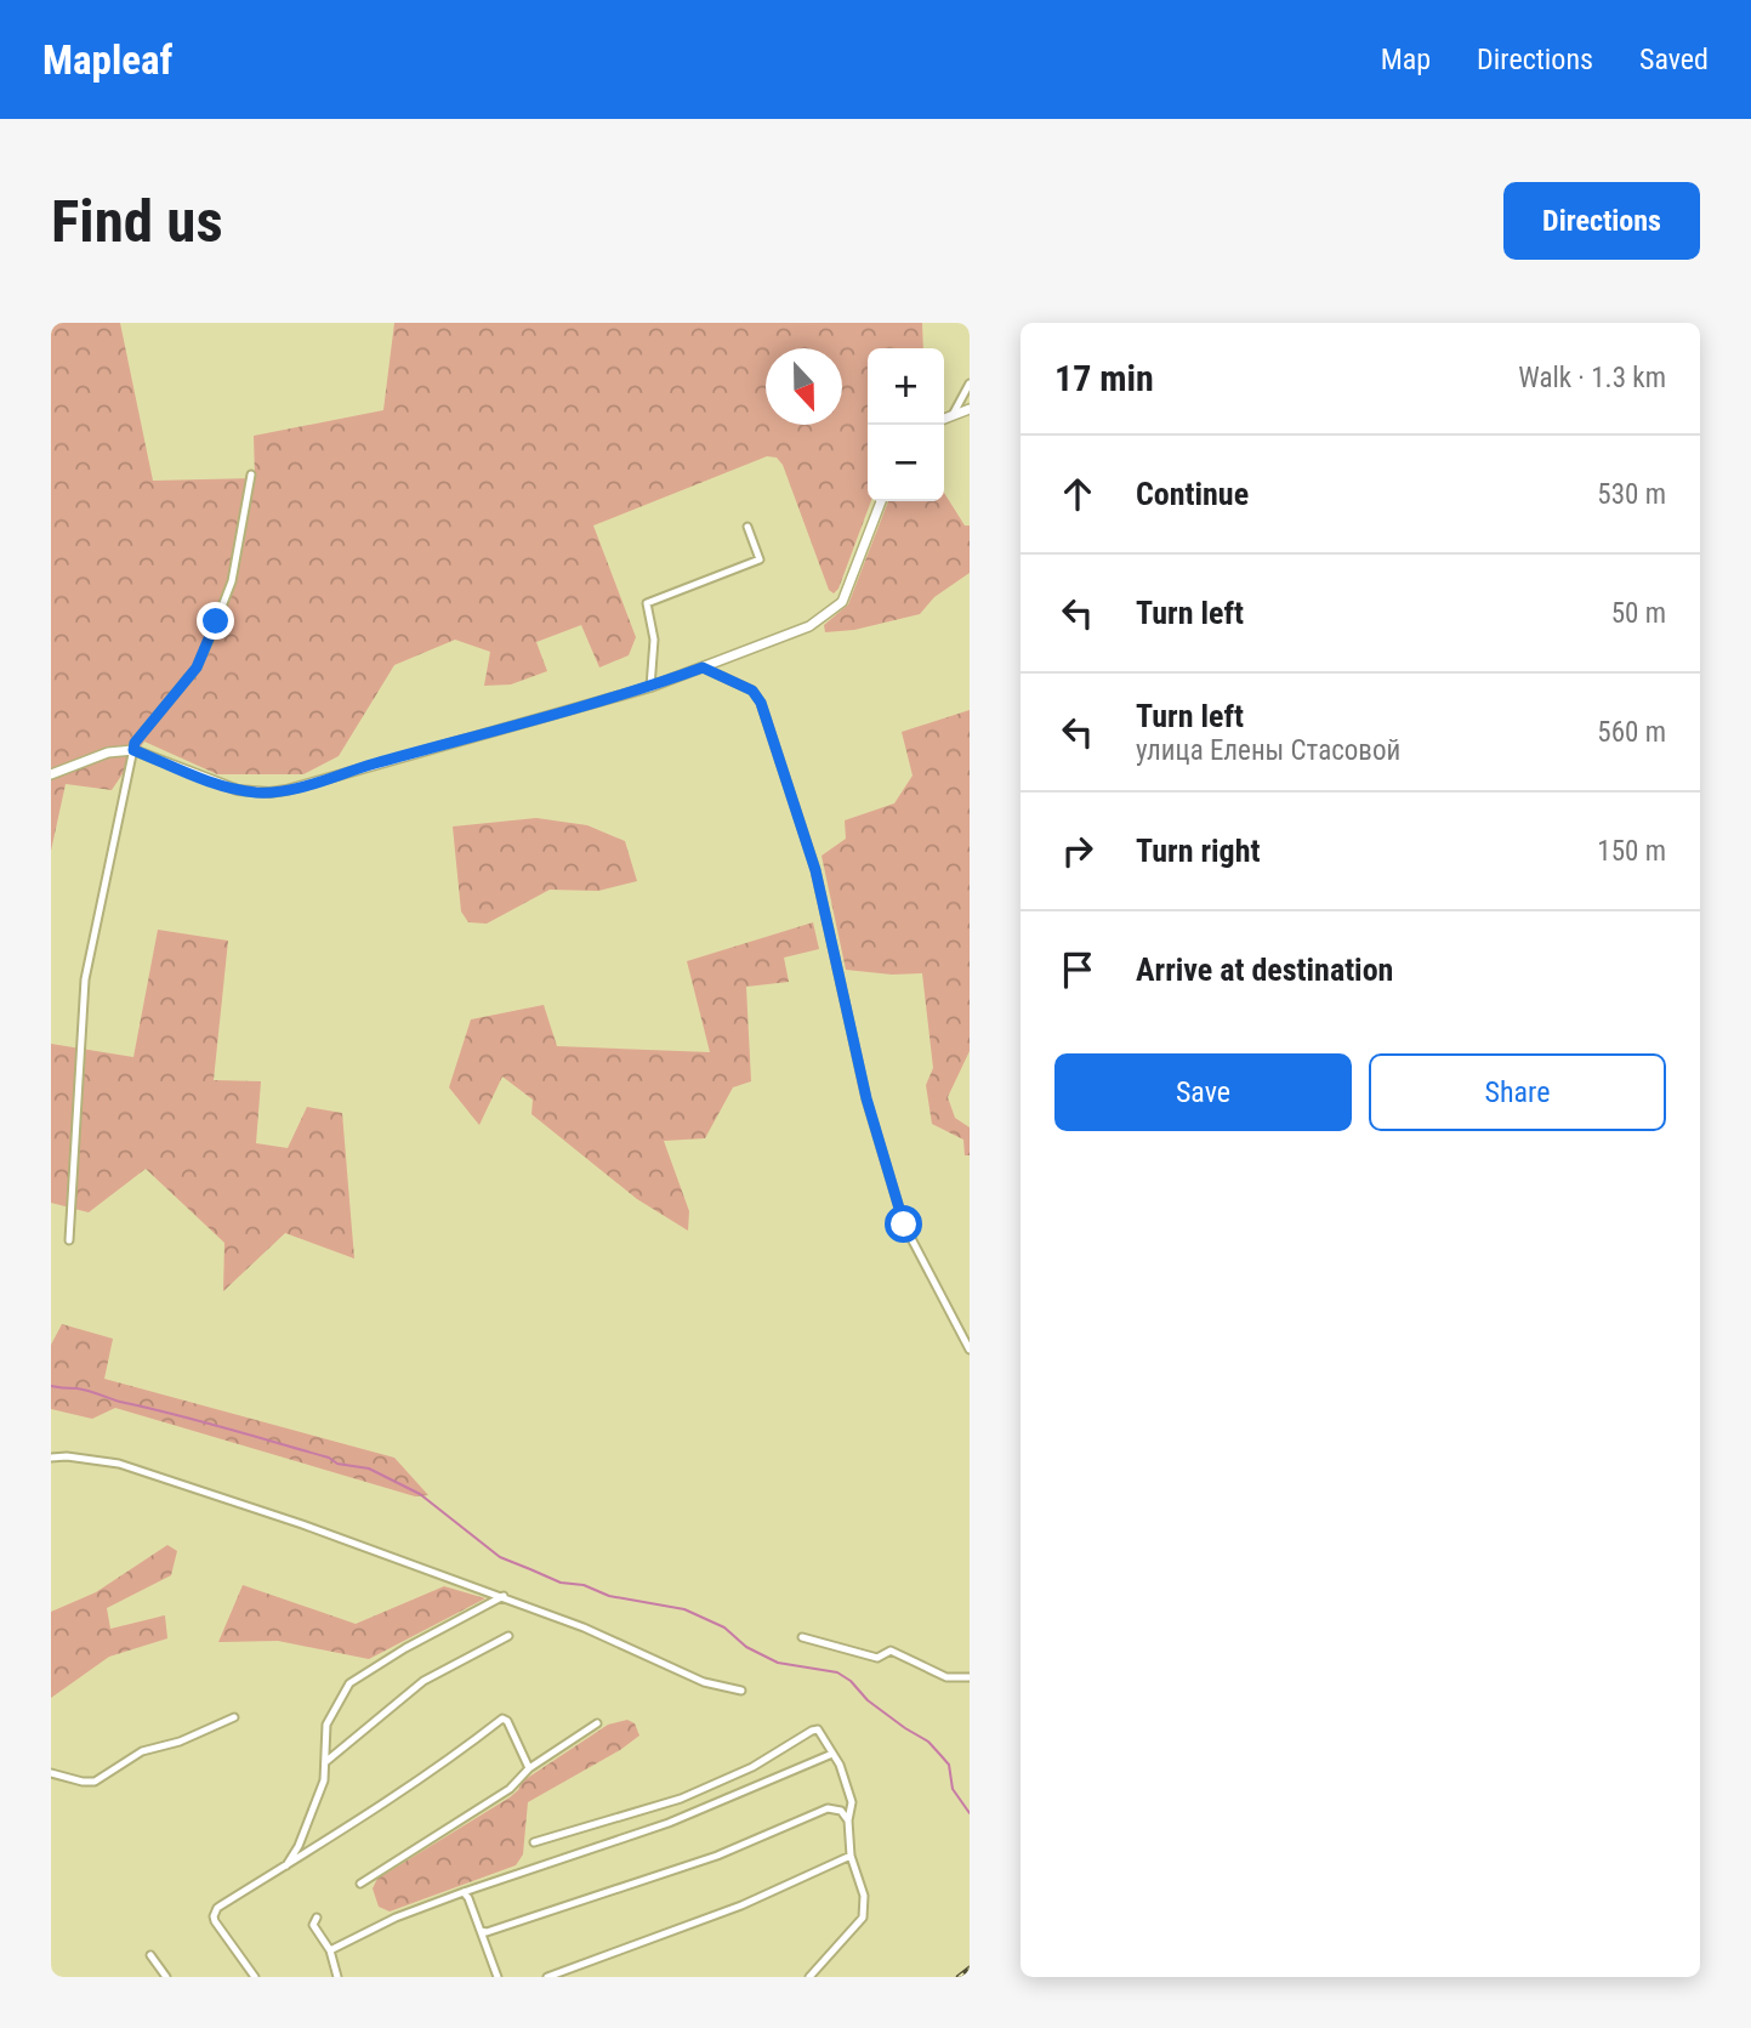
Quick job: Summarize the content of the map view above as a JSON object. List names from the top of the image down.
{
  "north": "bottom",
  "page": {
    "header": "Mapleaf",
    "nav": ["Map", "Directions", "Saved"],
    "buttons": [
      "Directions",
      ["Save", "Share"]
    ],
    "title": "Find us",
    "heading": ["17 min", "Walk · 1.3 km"],
    "map_buttons": ["+", "−"],
    "list": [
      ["Continue", "530 m"],
      ["Turn left", "50 m"],
      ["Turn left", "улица Елены Стасовой", "560 m"],
      ["Turn right", "150 m"],
      "Arrive at destination"
    ]
  }
}
